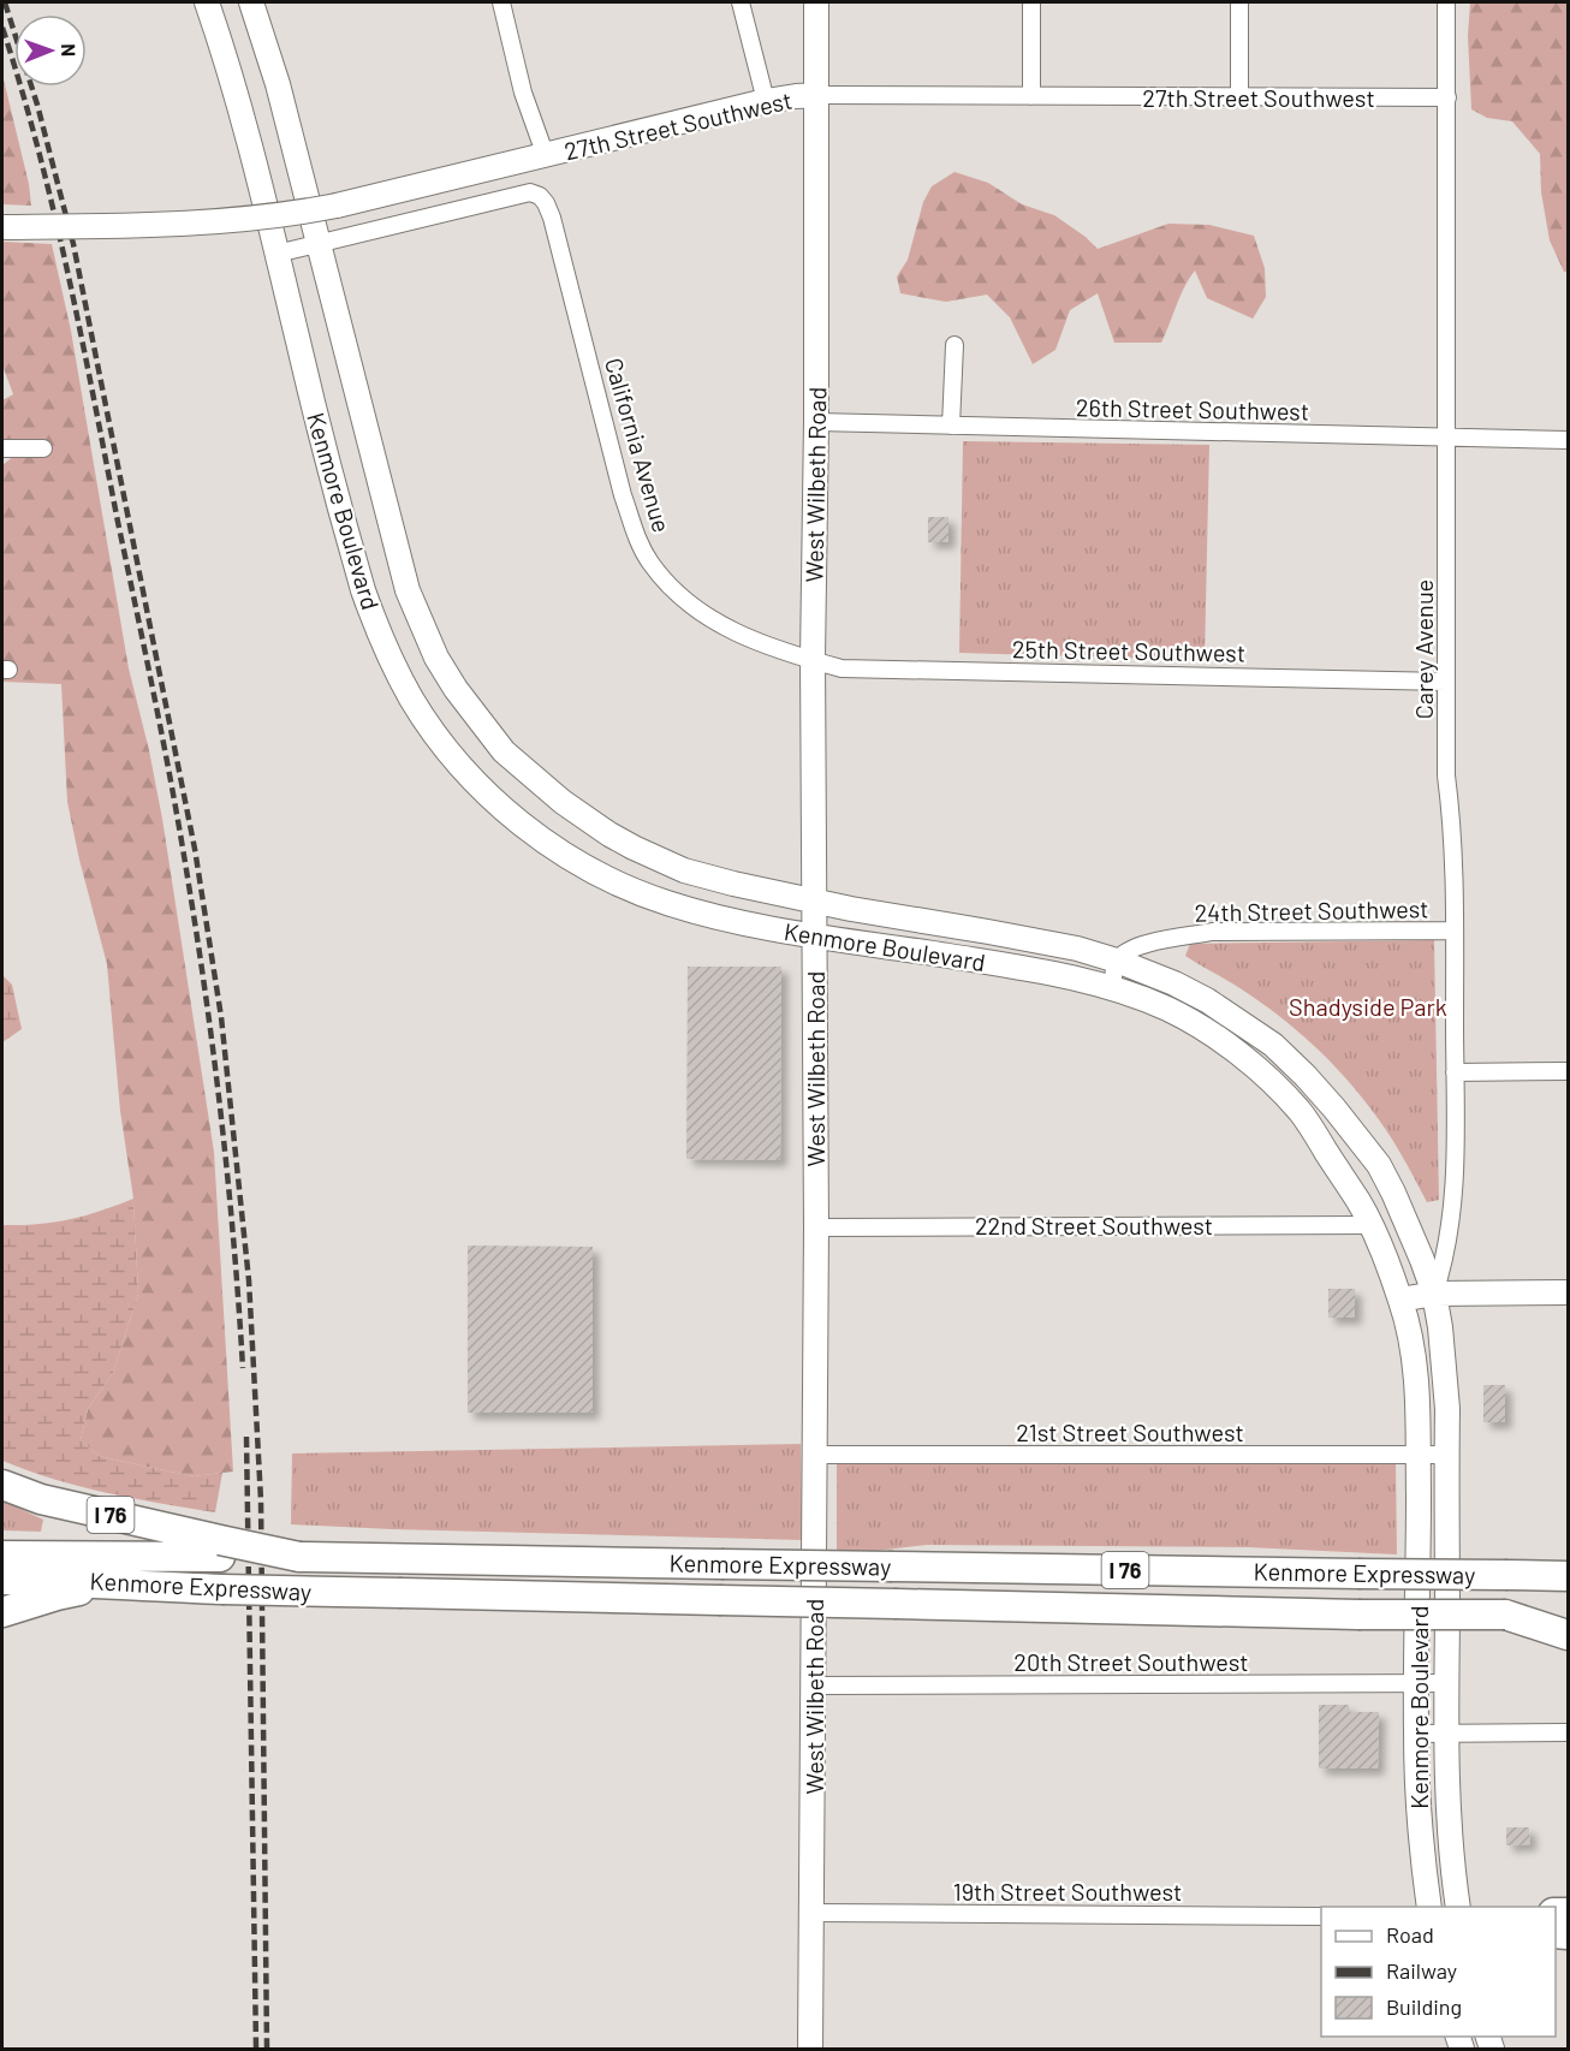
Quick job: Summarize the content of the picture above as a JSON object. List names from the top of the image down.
{
  "streets": {
    "highway": ["I 76", "Kenmore Expressway"],
    "main road": ["27th Street Southwest", "West Wilbeth Road", "Kenmore Boulevard"],
    "street": [
      "26th Street Southwest",
      "California Avenue",
      "Carey Avenue",
      "25th Street Southwest",
      "24th Street Southwest",
      "22nd Street Southwest",
      "21st Street Southwest",
      "20th Street Southwest",
      "19th Street Southwest"
    ]
  },
  "crossings": [
    ["27th Street Southwest", "West Wilbeth Road"],
    ["27th Street Southwest", "Carey Avenue"],
    ["26th Street Southwest", "West Wilbeth Road"],
    ["26th Street Southwest", "Carey Avenue"],
    ["California Avenue", "West Wilbeth Road"],
    ["California Avenue", "Kenmore Boulevard"],
    ["California Avenue", "25th Street Southwest"],
    ["West Wilbeth Road", "Kenmore Boulevard"],
    ["West Wilbeth Road", "25th Street Southwest"],
    ["West Wilbeth Road", "22nd Street Southwest"],
    ["West Wilbeth Road", "21st Street Southwest"],
    ["West Wilbeth Road", "20th Street Southwest"],
    ["West Wilbeth Road", "19th Street Southwest"],
    ["Kenmore Boulevard", "Carey Avenue"],
    ["Kenmore Boulevard", "24th Street Southwest"],
    ["Kenmore Boulevard", "22nd Street Southwest"],
    ["Kenmore Boulevard", "21st Street Southwest"],
    ["Kenmore Boulevard", "20th Street Southwest"],
    ["Carey Avenue", "25th Street Southwest"],
    ["Carey Avenue", "24th Street Southwest"]
  ],
  "parks": ["Shadyside Park"],
  "legend": ["Road", "Railway", "Building"],
  "north": "right"
}
